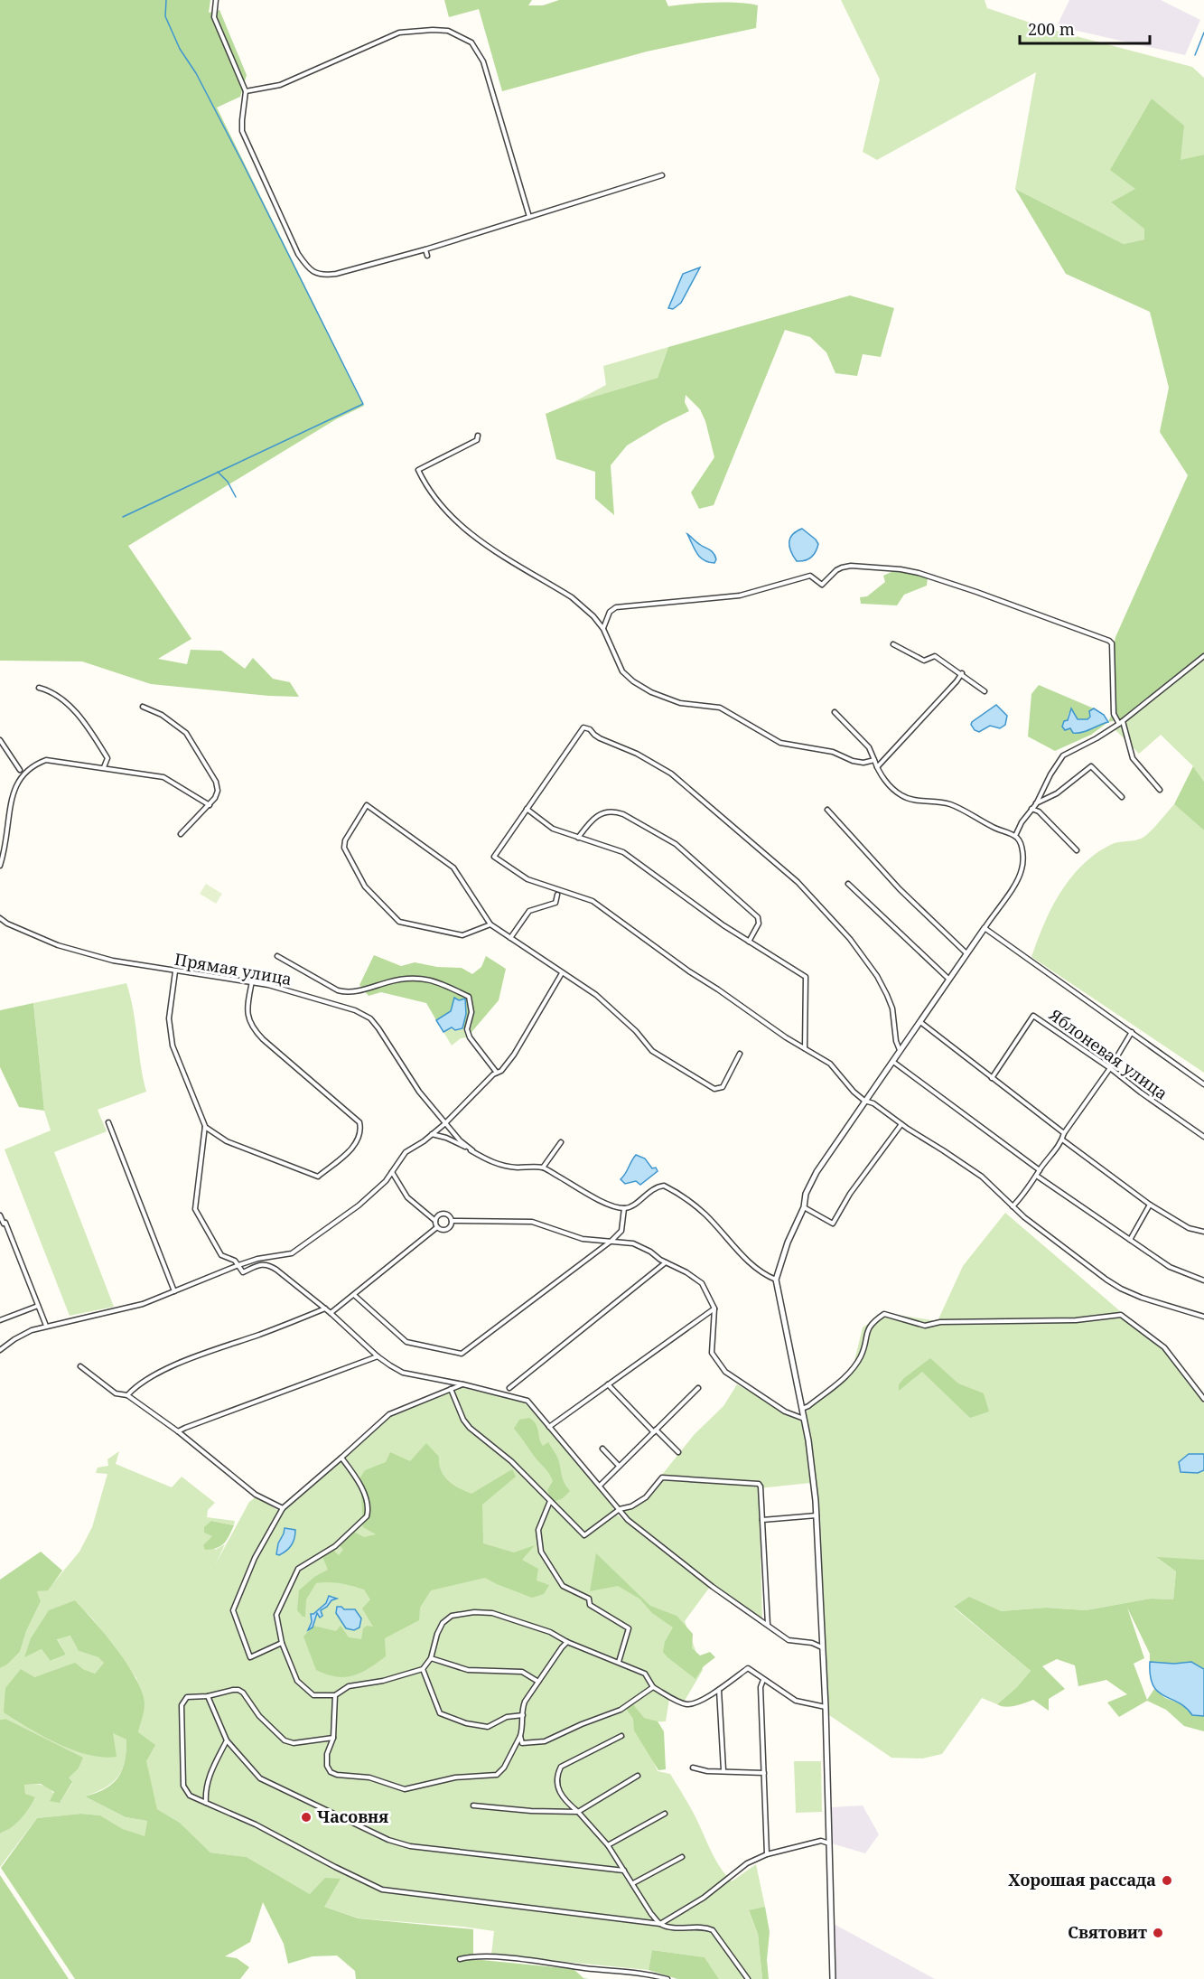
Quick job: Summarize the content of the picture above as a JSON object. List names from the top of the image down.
{
  "streets": {
    "street": ["Прямая улица", "Яблоневая улица"]
  },
  "places": ["Часовня", "Хорошая рассада", "Святовит"],
  "scale_bar": "200 m"
}
